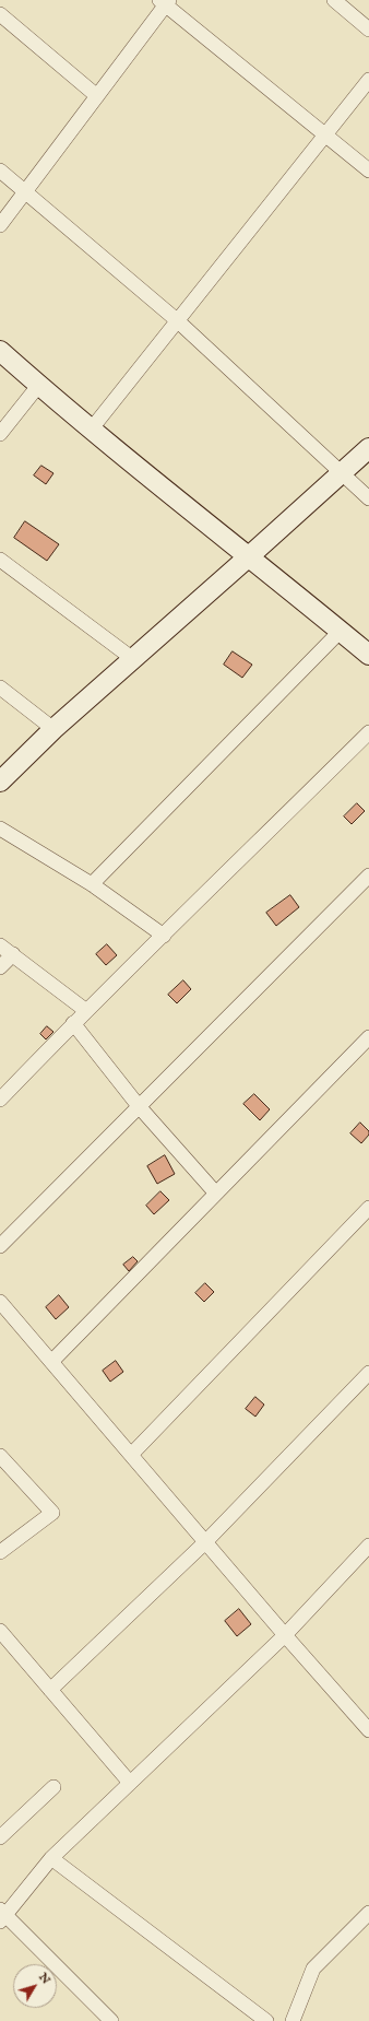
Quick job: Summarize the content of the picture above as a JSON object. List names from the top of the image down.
{
  "north": "top right"
}
